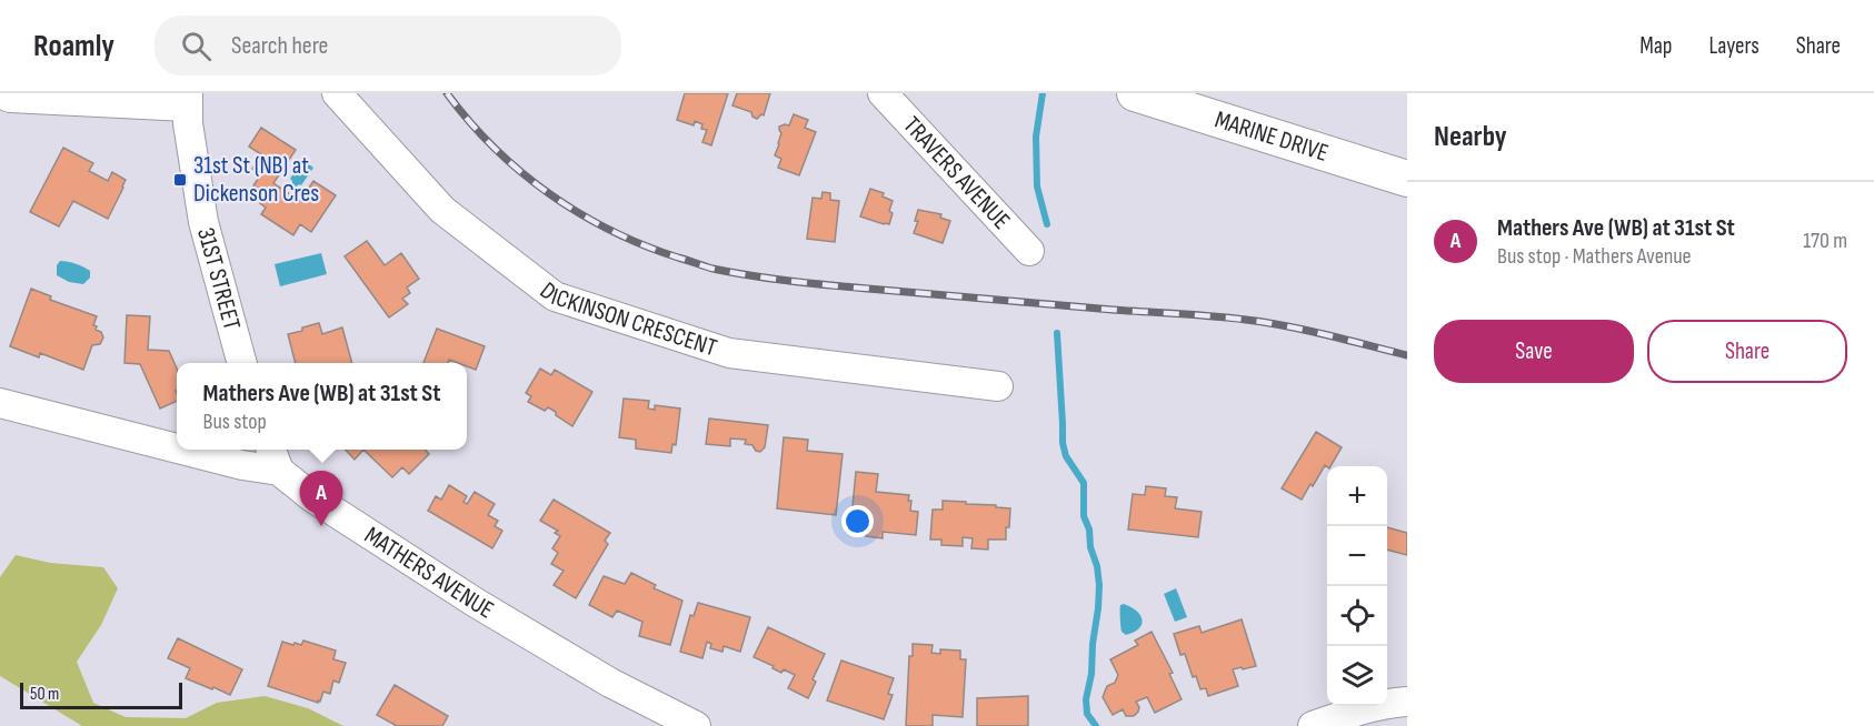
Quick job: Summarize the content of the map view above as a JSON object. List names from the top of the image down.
{
  "streets": {
    "main road": ["MARINE DRIVE"],
    "street": [
      "TRAVERS AVENUE",
      "31ST STREET",
      "DICKINSON CRESCENT",
      "MATHERS AVENUE"
    ]
  },
  "places": {
    "transit": ["31st St (NB) at Dickenson Cres"]
  },
  "scale_bar": "50 m",
  "page": {
    "header": "Roamly",
    "search": "Search here",
    "nav": ["Map", "Layers", "Share"],
    "heading": "Nearby",
    "list": [
      {
        "mark": "A",
        "name": "Mathers Ave (WB) at 31st St",
        "note": "Bus stop · Mathers Avenue",
        "value": "170 m"
      }
    ],
    "buttons": ["Save", "Share"],
    "popup": ["Mathers Ave (WB) at 31st St", "Bus stop"],
    "map_buttons": ["+", "−"],
    "pins": "A",
    "scale": "50 m"
  }
}
